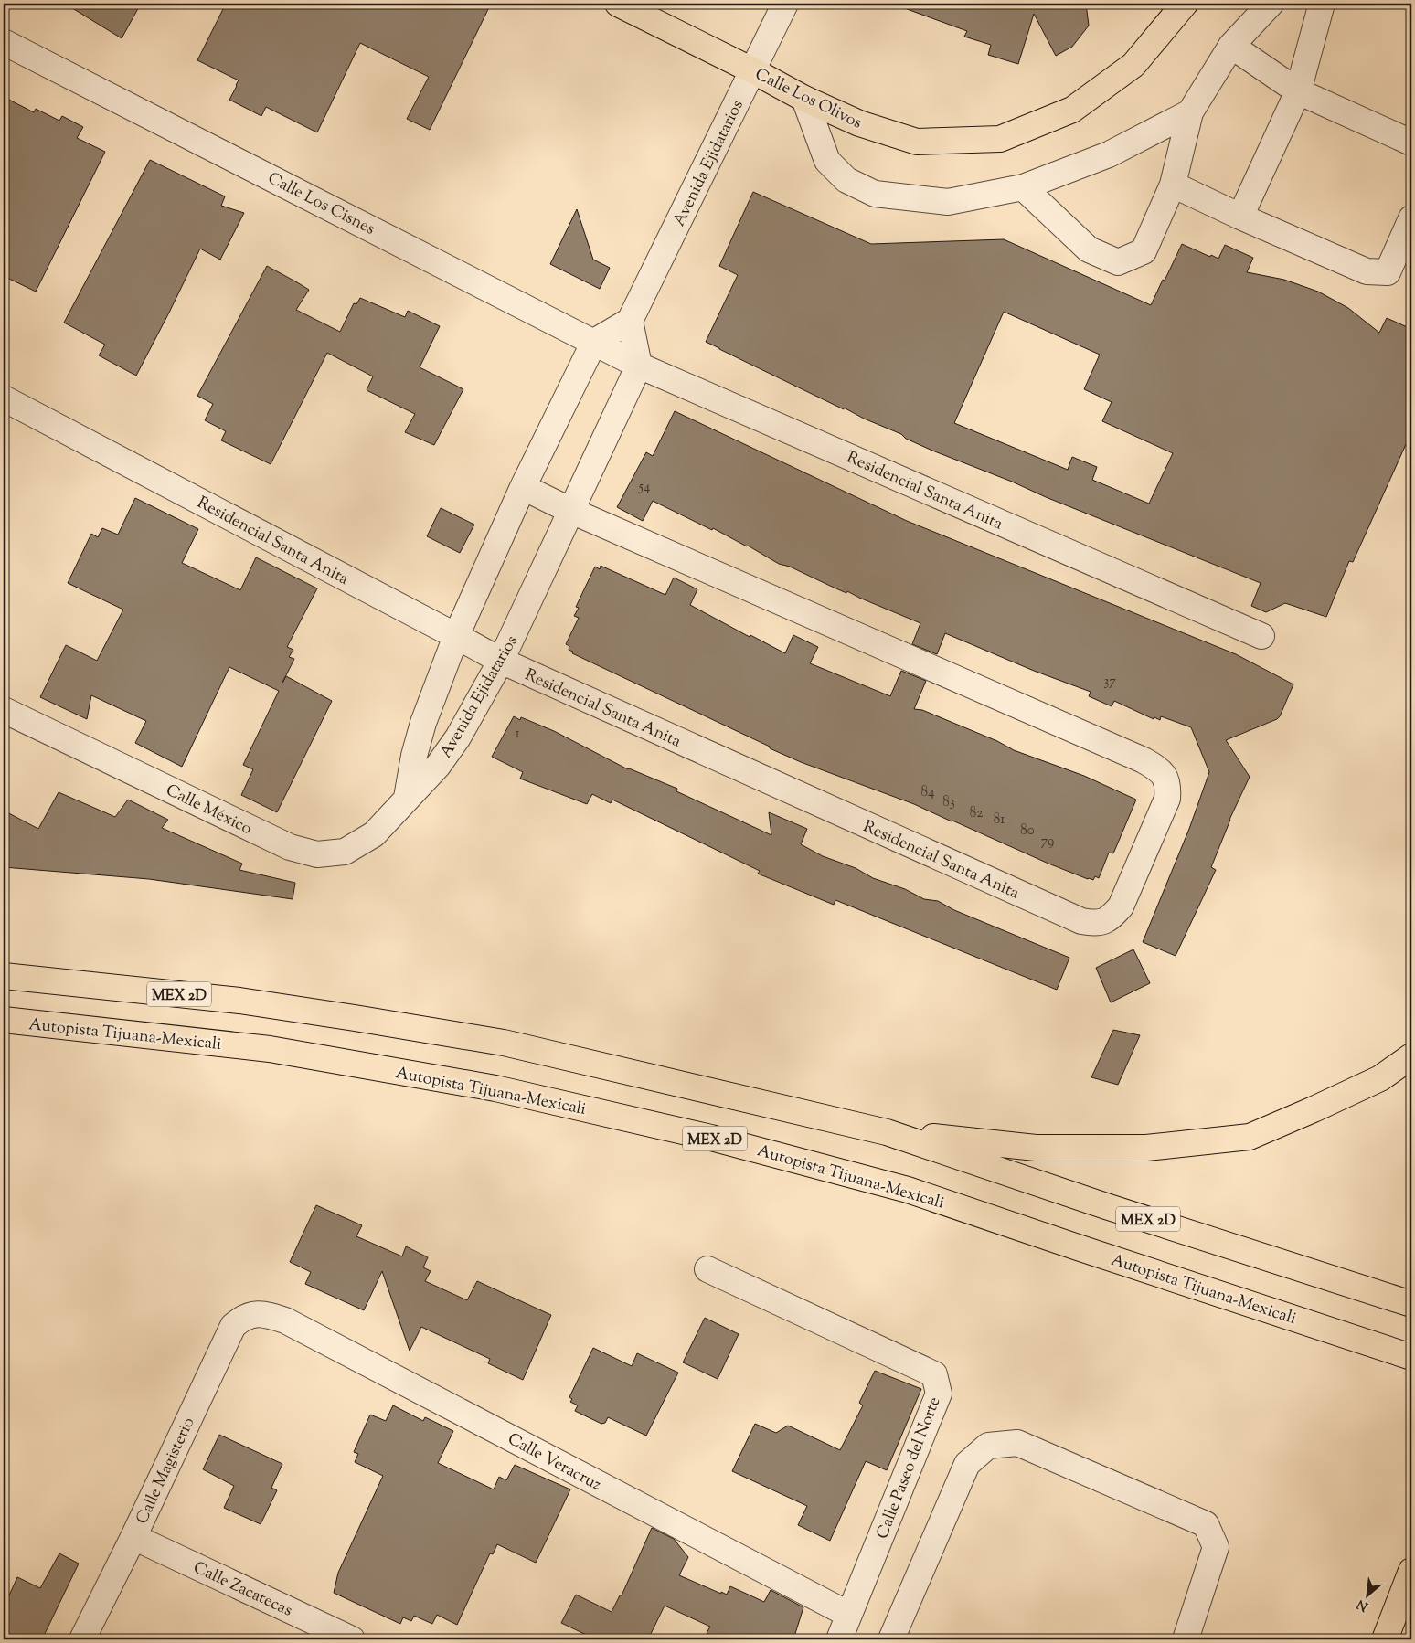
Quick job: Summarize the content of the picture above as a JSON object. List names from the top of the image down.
{
  "streets": {
    "main road": ["Calle Los Olivos", "MEX 2D", "Autopista Tijuana-Mexicali"],
    "street": [
      "Avenida Ejidatarios",
      "Calle Los Cisnes",
      "Residencial Santa Anita",
      "Calle México",
      "Calle Veracruz",
      "Calle Paseo del Norte",
      "Calle Magisterio",
      "Calle Zacatecas"
    ]
  },
  "crossings": [
    ["Calle Los Olivos", "Avenida Ejidatarios"],
    ["Avenida Ejidatarios", "Calle Los Cisnes"],
    ["Avenida Ejidatarios", "Residencial Santa Anita"],
    ["Avenida Ejidatarios", "Calle México"],
    ["Calle Los Cisnes", "Residencial Santa Anita"],
    ["Calle Veracruz", "Calle Paseo del Norte"],
    ["Calle Veracruz", "Calle Magisterio"],
    ["Calle Magisterio", "Calle Zacatecas"]
  ],
  "house_numbers": [
    "54",
    "37",
    "1",
    "84",
    "83",
    "82",
    "81",
    "80",
    "79"
  ],
  "north": "bottom left"
}
